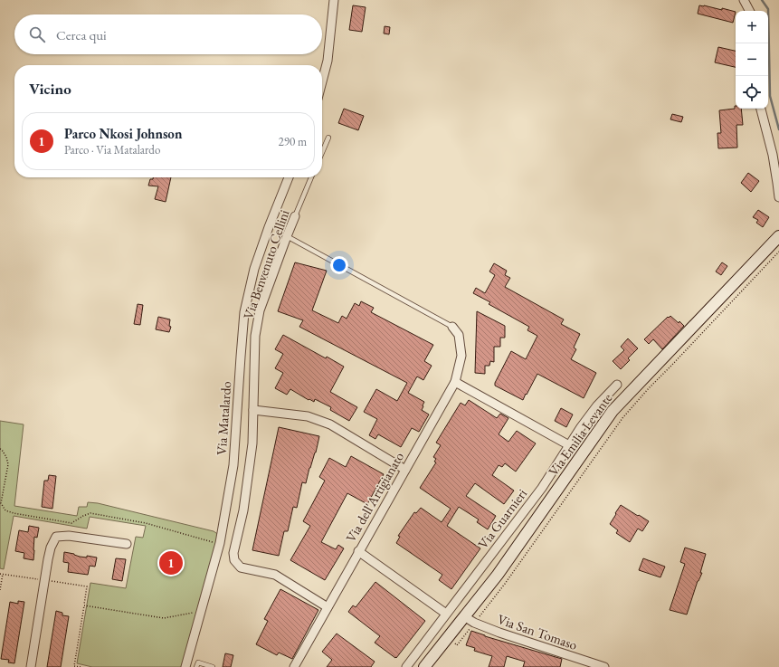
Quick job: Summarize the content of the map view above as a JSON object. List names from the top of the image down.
{
  "streets": {
    "main road": ["Via Emilia Levante"],
    "street": [
      "Via Benvenuto Cellini",
      "Via Matalardo",
      "Via dell'Artigianato",
      "Via Guarnieri",
      "Via San Tomaso"
    ]
  },
  "crossings": [
    ["Via Benvenuto Cellini", "Via dell'Artigianato"],
    ["Via Emilia Levante", "Via San Tomaso"]
  ],
  "page": {
    "map_buttons": ["+", "−"],
    "search": "Cerca qui",
    "heading": "Vicino",
    "list": [
      {
        "mark": "1",
        "name": "Parco Nkosi Johnson",
        "note": "Parco · Via Matalardo",
        "value": "290 m"
      }
    ],
    "pins": "1"
  }
}
